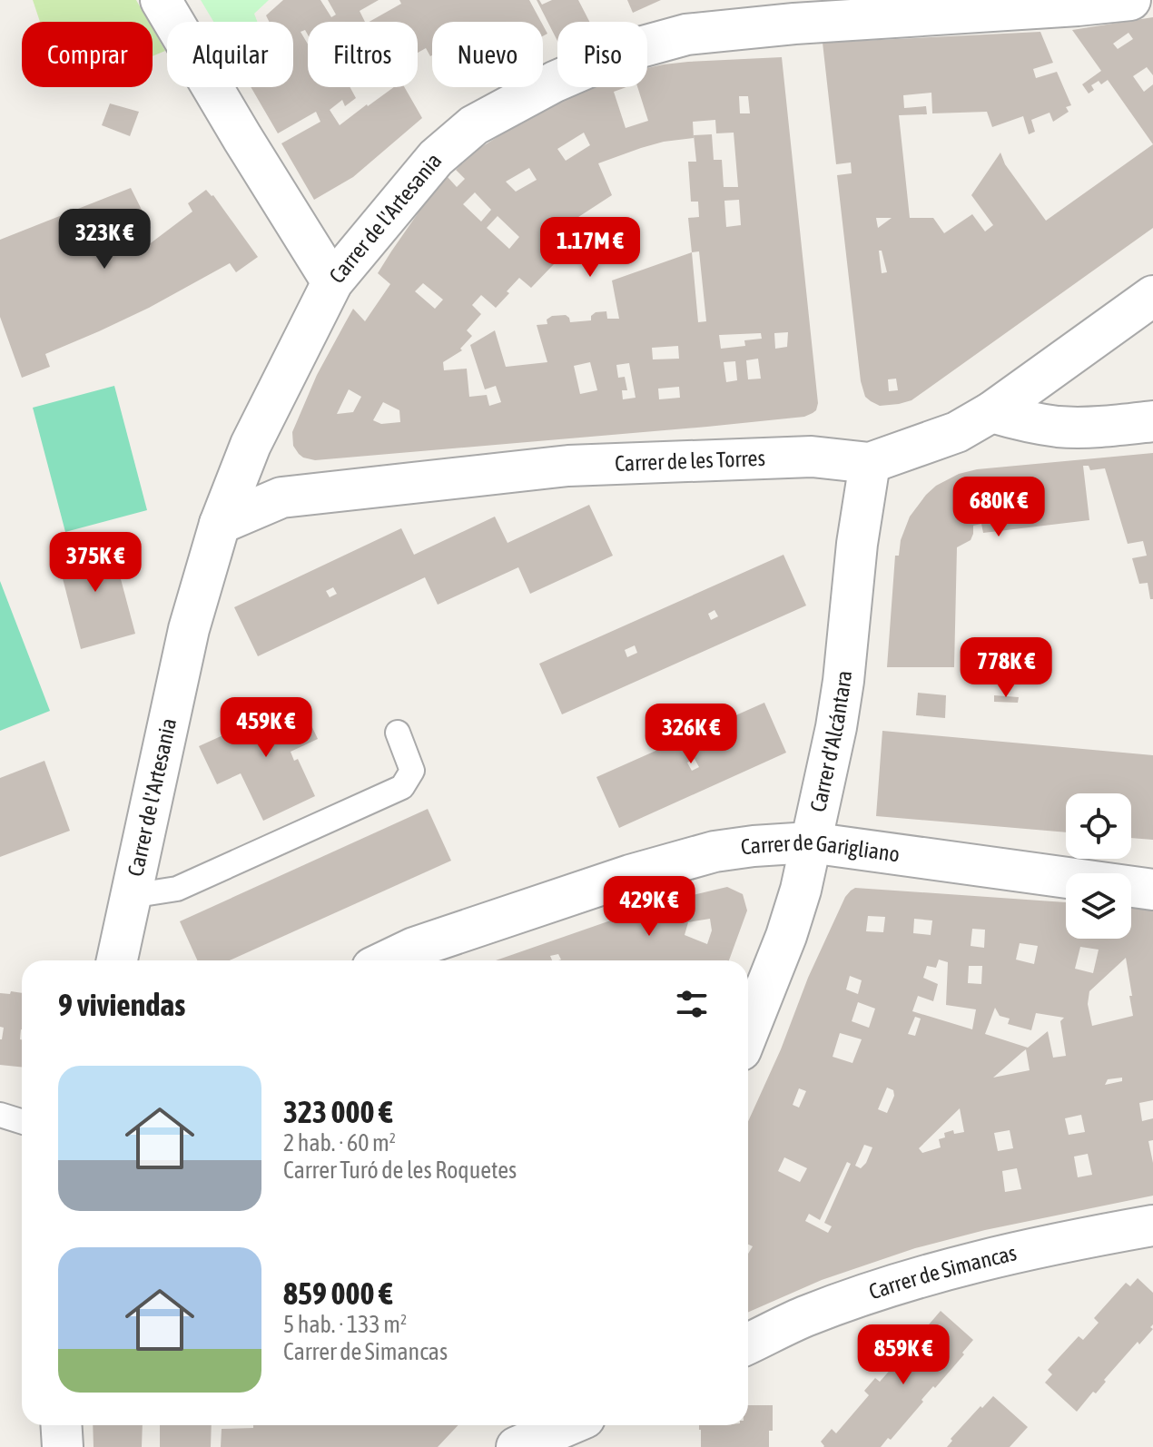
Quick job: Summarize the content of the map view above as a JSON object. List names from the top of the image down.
{
  "streets": {
    "street": [
      "Carrer de l'Artesania",
      "Carrer de les Torres",
      "Carrer d'Alcántara",
      "Carrer de Garigliano",
      "Carrer de Simancas"
    ]
  },
  "crossings": [
    ["Carrer de l'Artesania", "Carrer de les Torres"],
    ["Carrer de les Torres", "Carrer d'Alcántara"],
    ["Carrer d'Alcántara", "Carrer de Garigliano"]
  ],
  "page": {
    "chip": [
      "Comprar",
      "Alquilar",
      "Filtros",
      "Nuevo",
      "Piso"
    ],
    "price": [
      "323K €",
      "1.17M €",
      "680K €",
      "375K €",
      "778K €",
      "459K €",
      "326K €",
      "429K €",
      "859K €"
    ],
    "heading": "9 viviendas",
    "list": [
      {
        "name": "323 000 €",
        "note": "2 hab. · 60 m² · Carrer Turó de les Roquetes"
      },
      {
        "name": "859 000 €",
        "note": "5 hab. · 133 m² · Carrer de Simancas"
      }
    ]
  }
}
